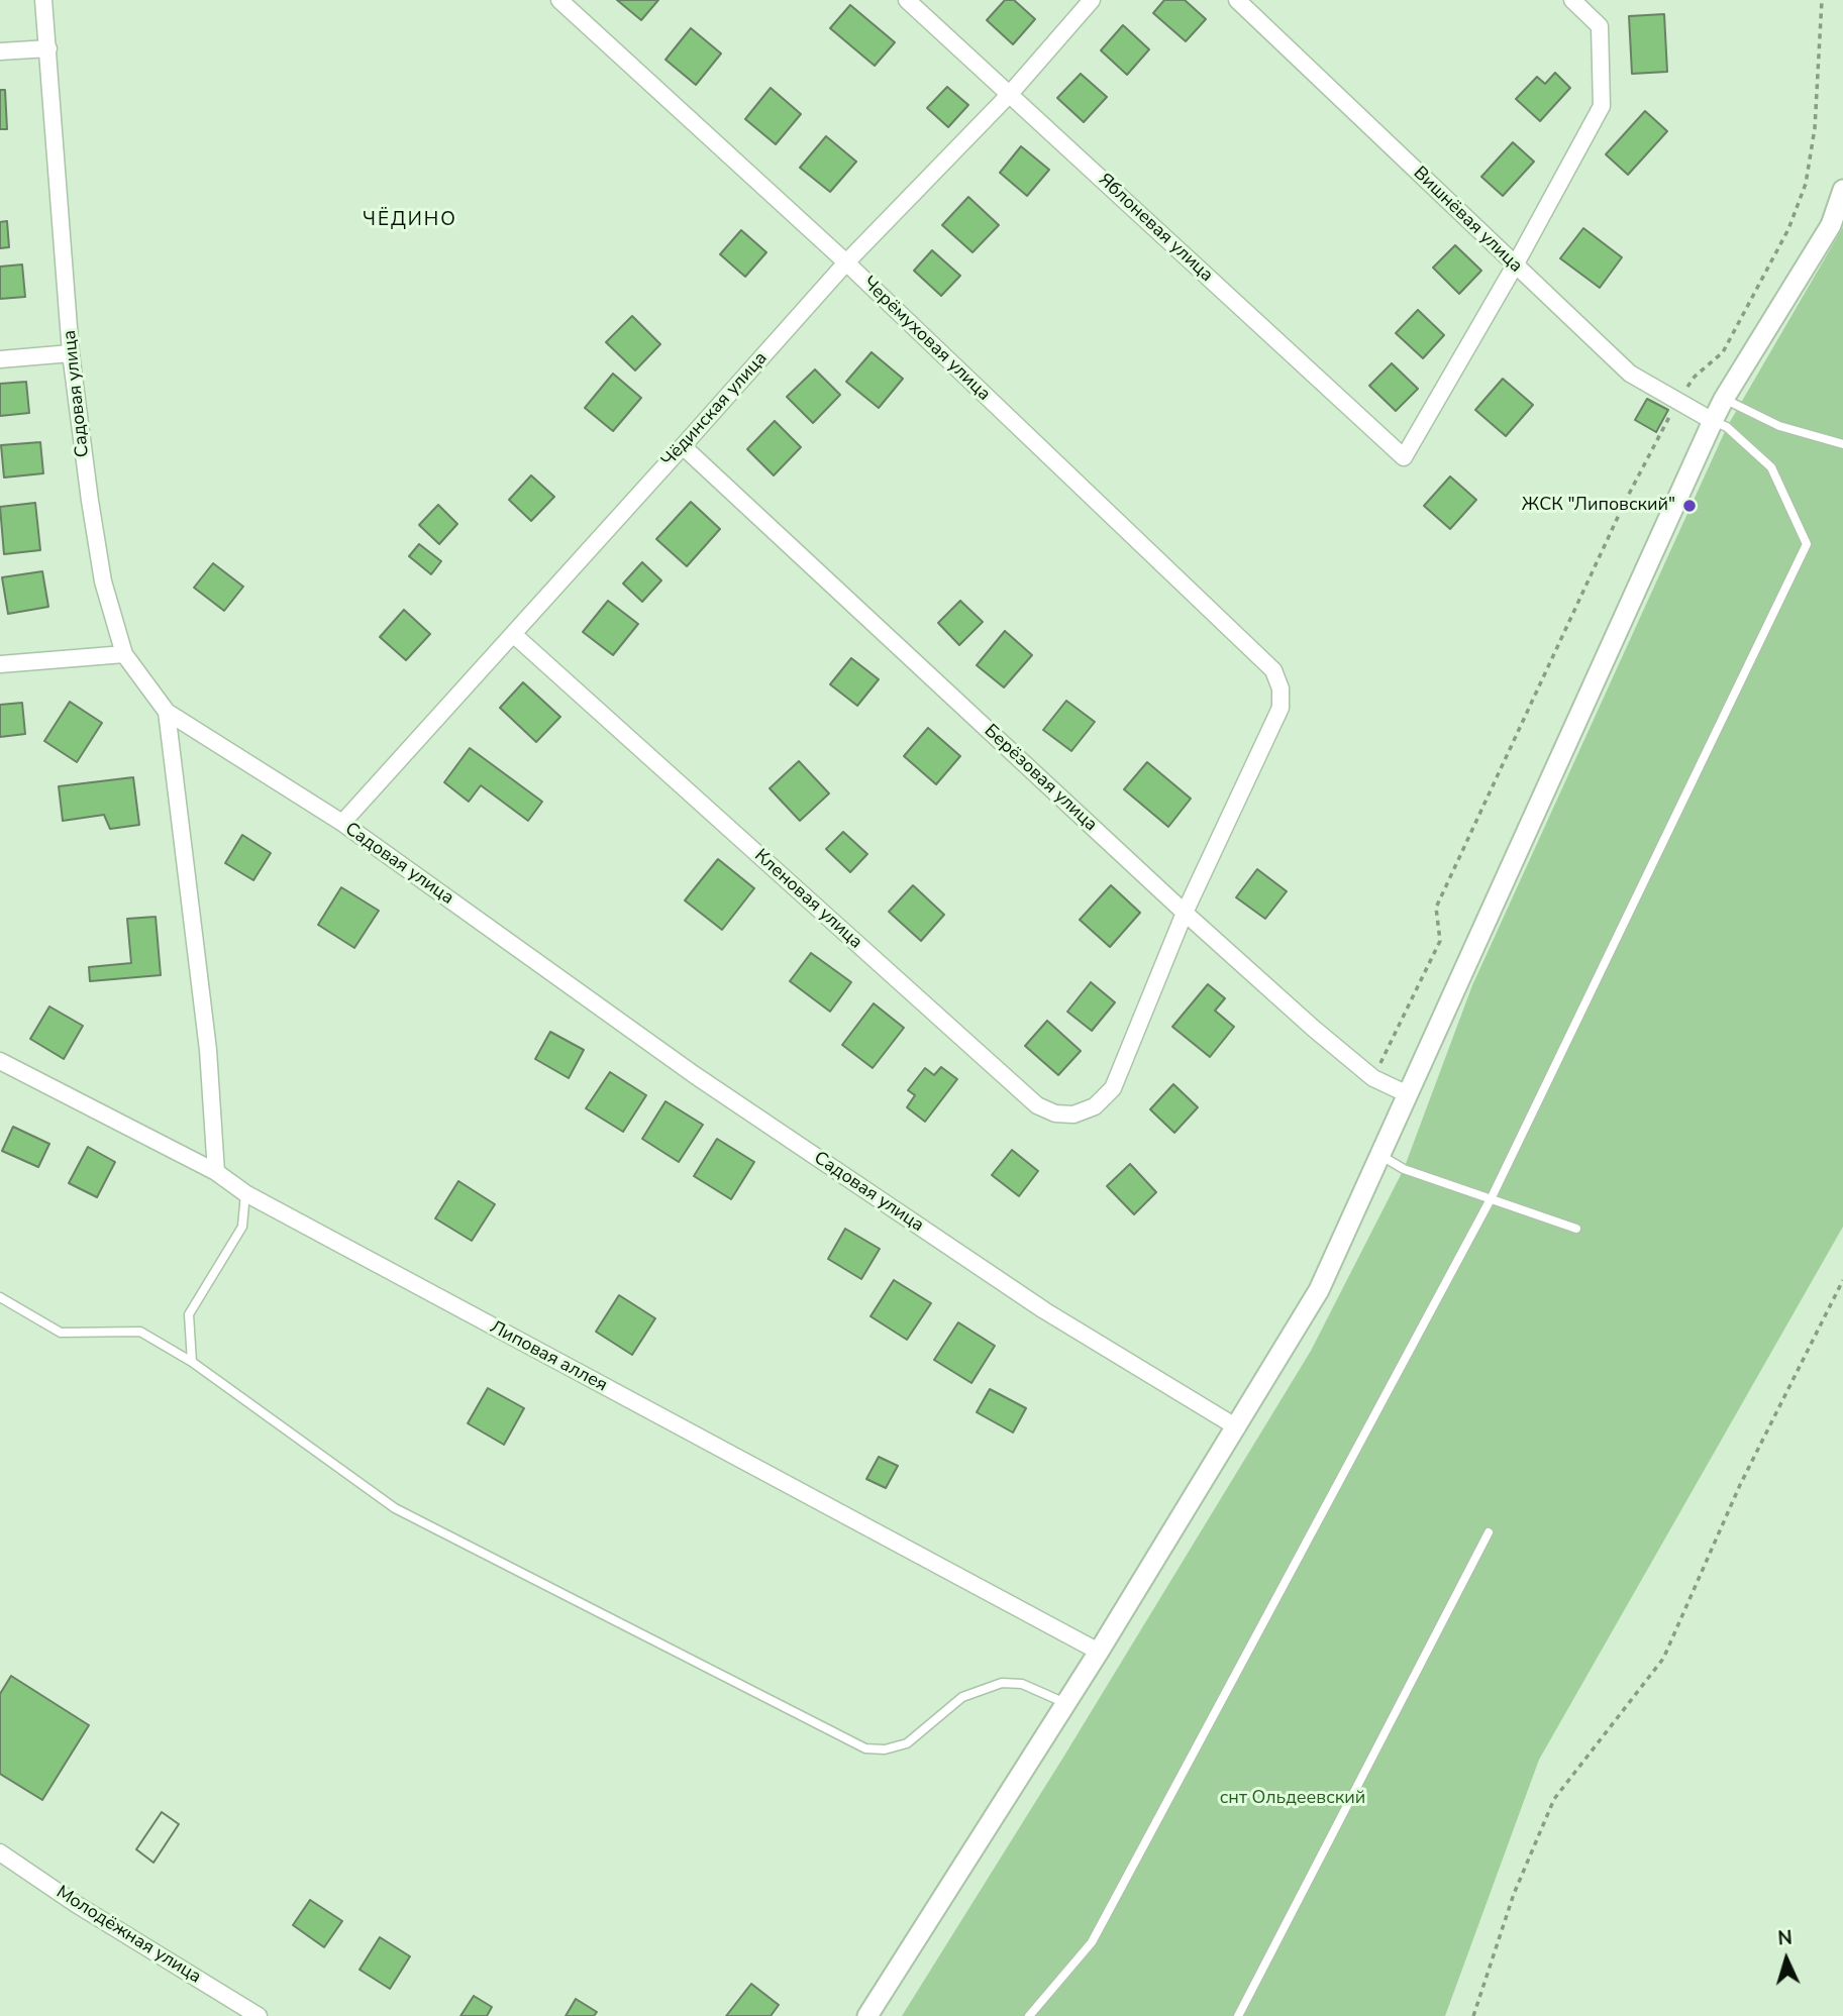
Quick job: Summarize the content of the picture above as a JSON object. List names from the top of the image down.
{
  "streets": {
    "street": [
      "Вишнёвая улица",
      "Яблоневая улица",
      "Черёмуховая улица",
      "Садовая улица",
      "Чёдинская улица",
      "Берёзовая улица",
      "Кленовая улица",
      "Липовая аллея",
      "Молодёжная улица"
    ]
  },
  "crossings": [
    ["Вишнёвая улица", "Яблоневая улица"],
    ["Яблоневая улица", "Чёдинская улица"],
    ["Черёмуховая улица", "Чёдинская улица"],
    ["Черёмуховая улица", "Берёзовая улица"],
    ["Черёмуховая улица", "Кленовая улица"],
    ["Садовая улица", "Чёдинская улица"],
    ["Чёдинская улица", "Берёзовая улица"],
    ["Чёдинская улица", "Кленовая улица"],
    ["Берёзовая улица", "Кленовая улица"]
  ],
  "districts": ["ЧЁДИНО"],
  "parks": ["снт Ольдеевский"],
  "places": ["ЖСК \"Липовский\""],
  "north": "top"
}
